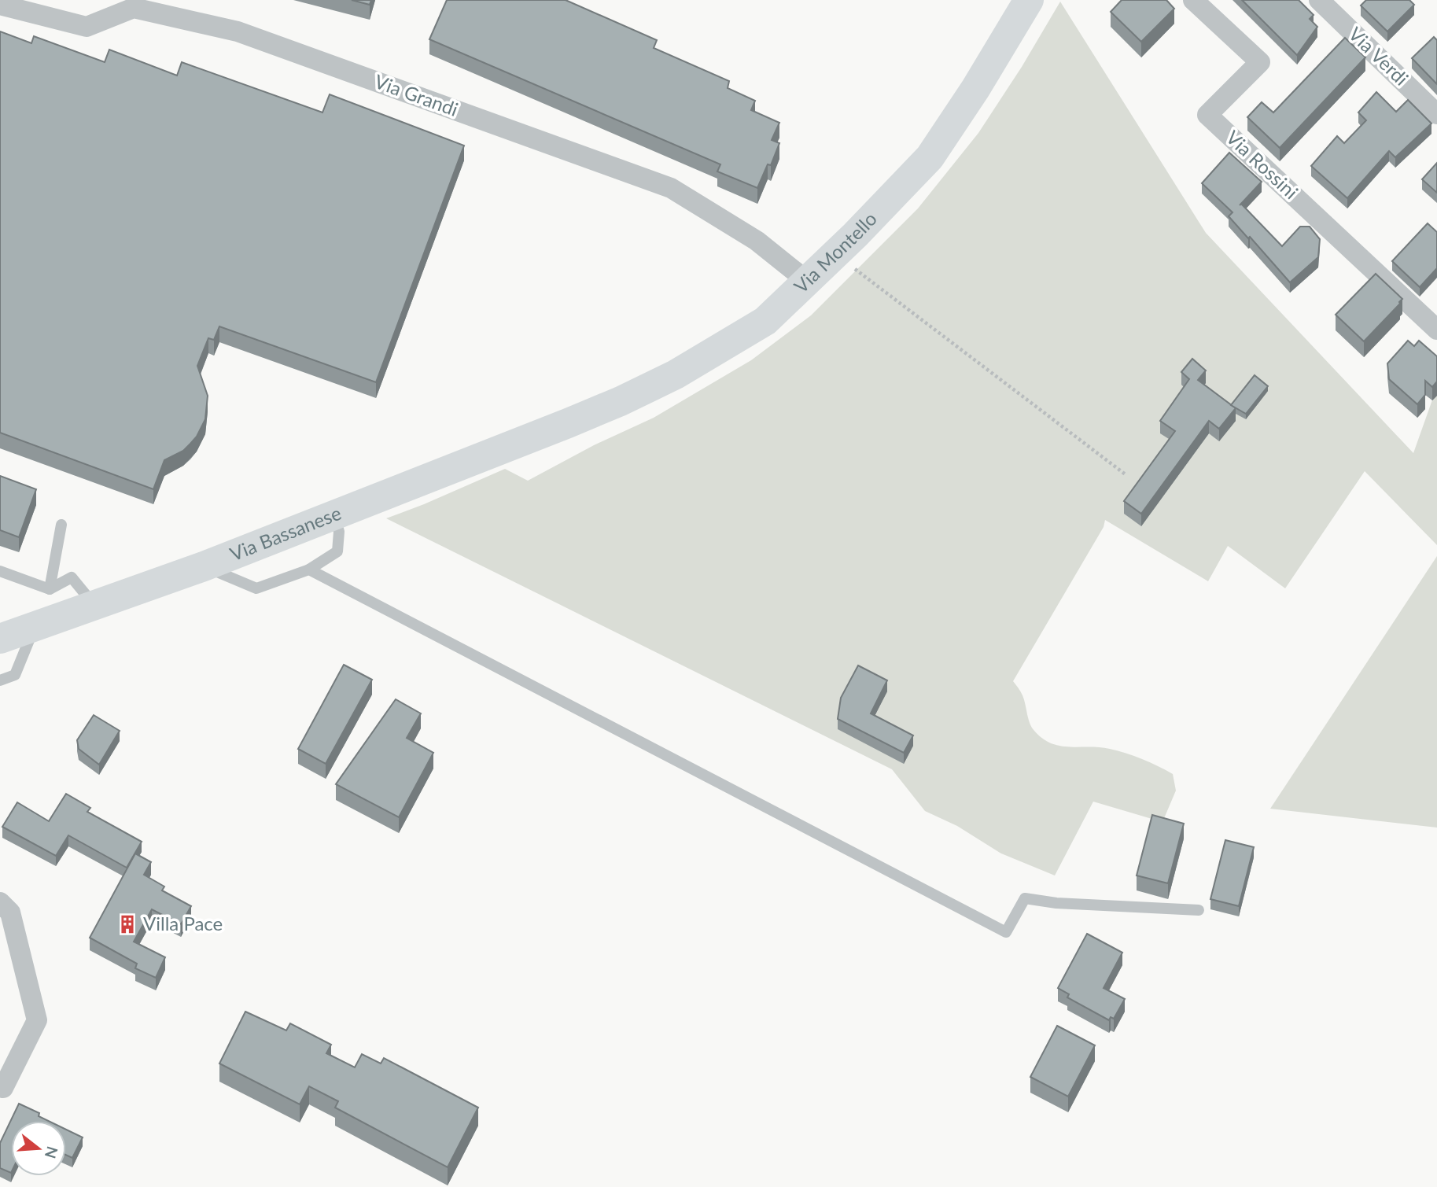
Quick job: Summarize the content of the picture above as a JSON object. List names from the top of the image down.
{
  "streets": {
    "main road": ["Via Montello", "Via Bassanese"],
    "street": ["Via Verdi", "Via Grandi", "Via Rossini"]
  },
  "crossings": [
    ["Via Grandi", "Via Montello"],
    ["Via Montello", "Via Bassanese"]
  ],
  "places": {
    "building": ["Villa Pace"]
  },
  "north": "right"
}
